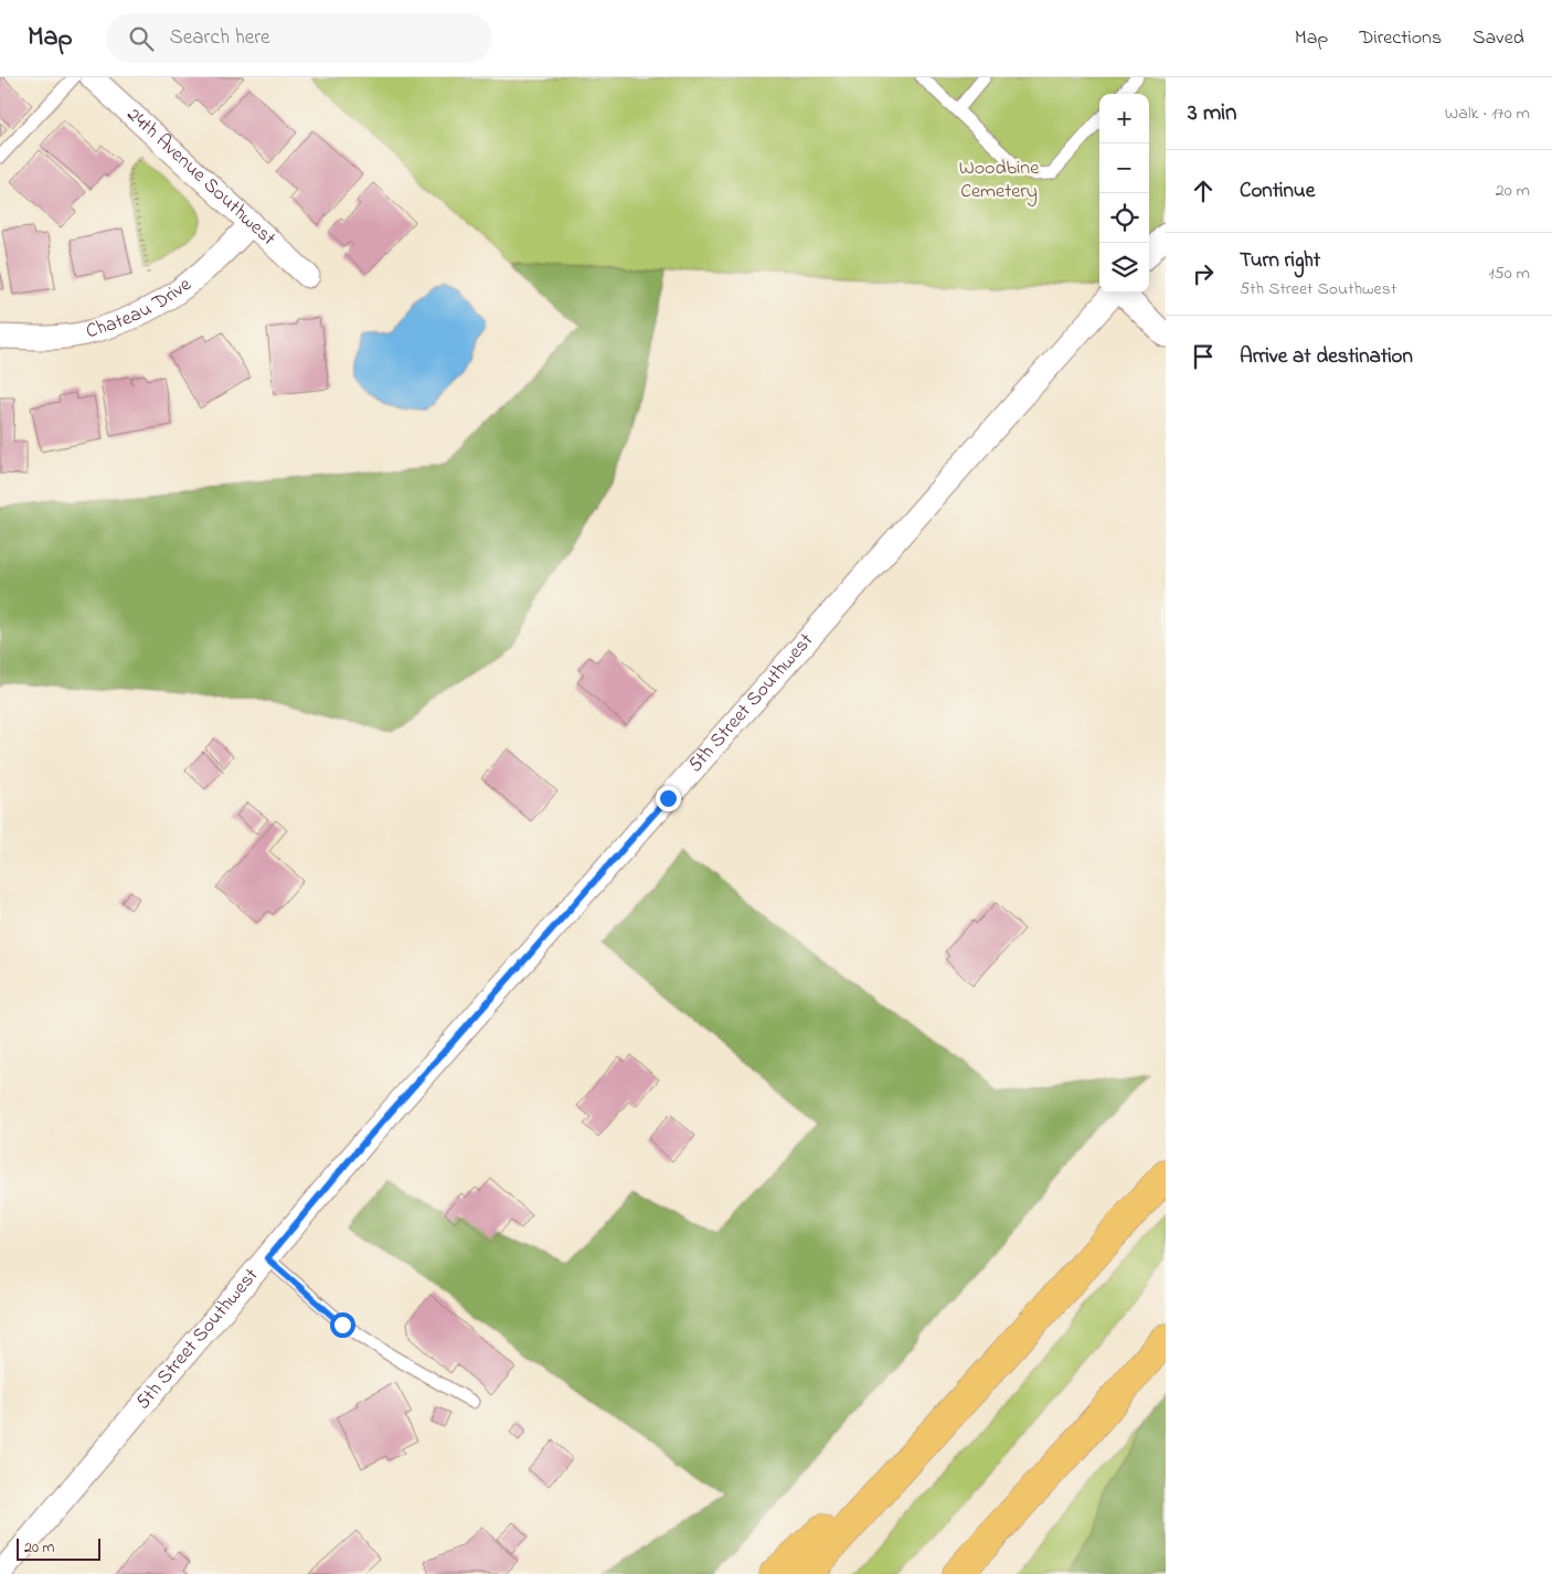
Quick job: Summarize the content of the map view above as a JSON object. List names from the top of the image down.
{
  "streets": {
    "street": ["24th Avenue Southwest", "Chateau Drive", "5th Street Southwest"]
  },
  "crossings": [
    ["24th Avenue Southwest", "Chateau Drive"]
  ],
  "parks": ["Woodbine Cemetery"],
  "scale_bar": "20 m",
  "page": {
    "header": "Map",
    "search": "Search here",
    "nav": ["Map", "Directions", "Saved"],
    "heading": ["3 min", "Walk · 170 m"],
    "map_buttons": ["+", "−"],
    "list": [
      ["Continue", "20 m"],
      ["Turn right", "5th Street Southwest", "150 m"],
      "Arrive at destination"
    ],
    "scale": "20 m"
  }
}
